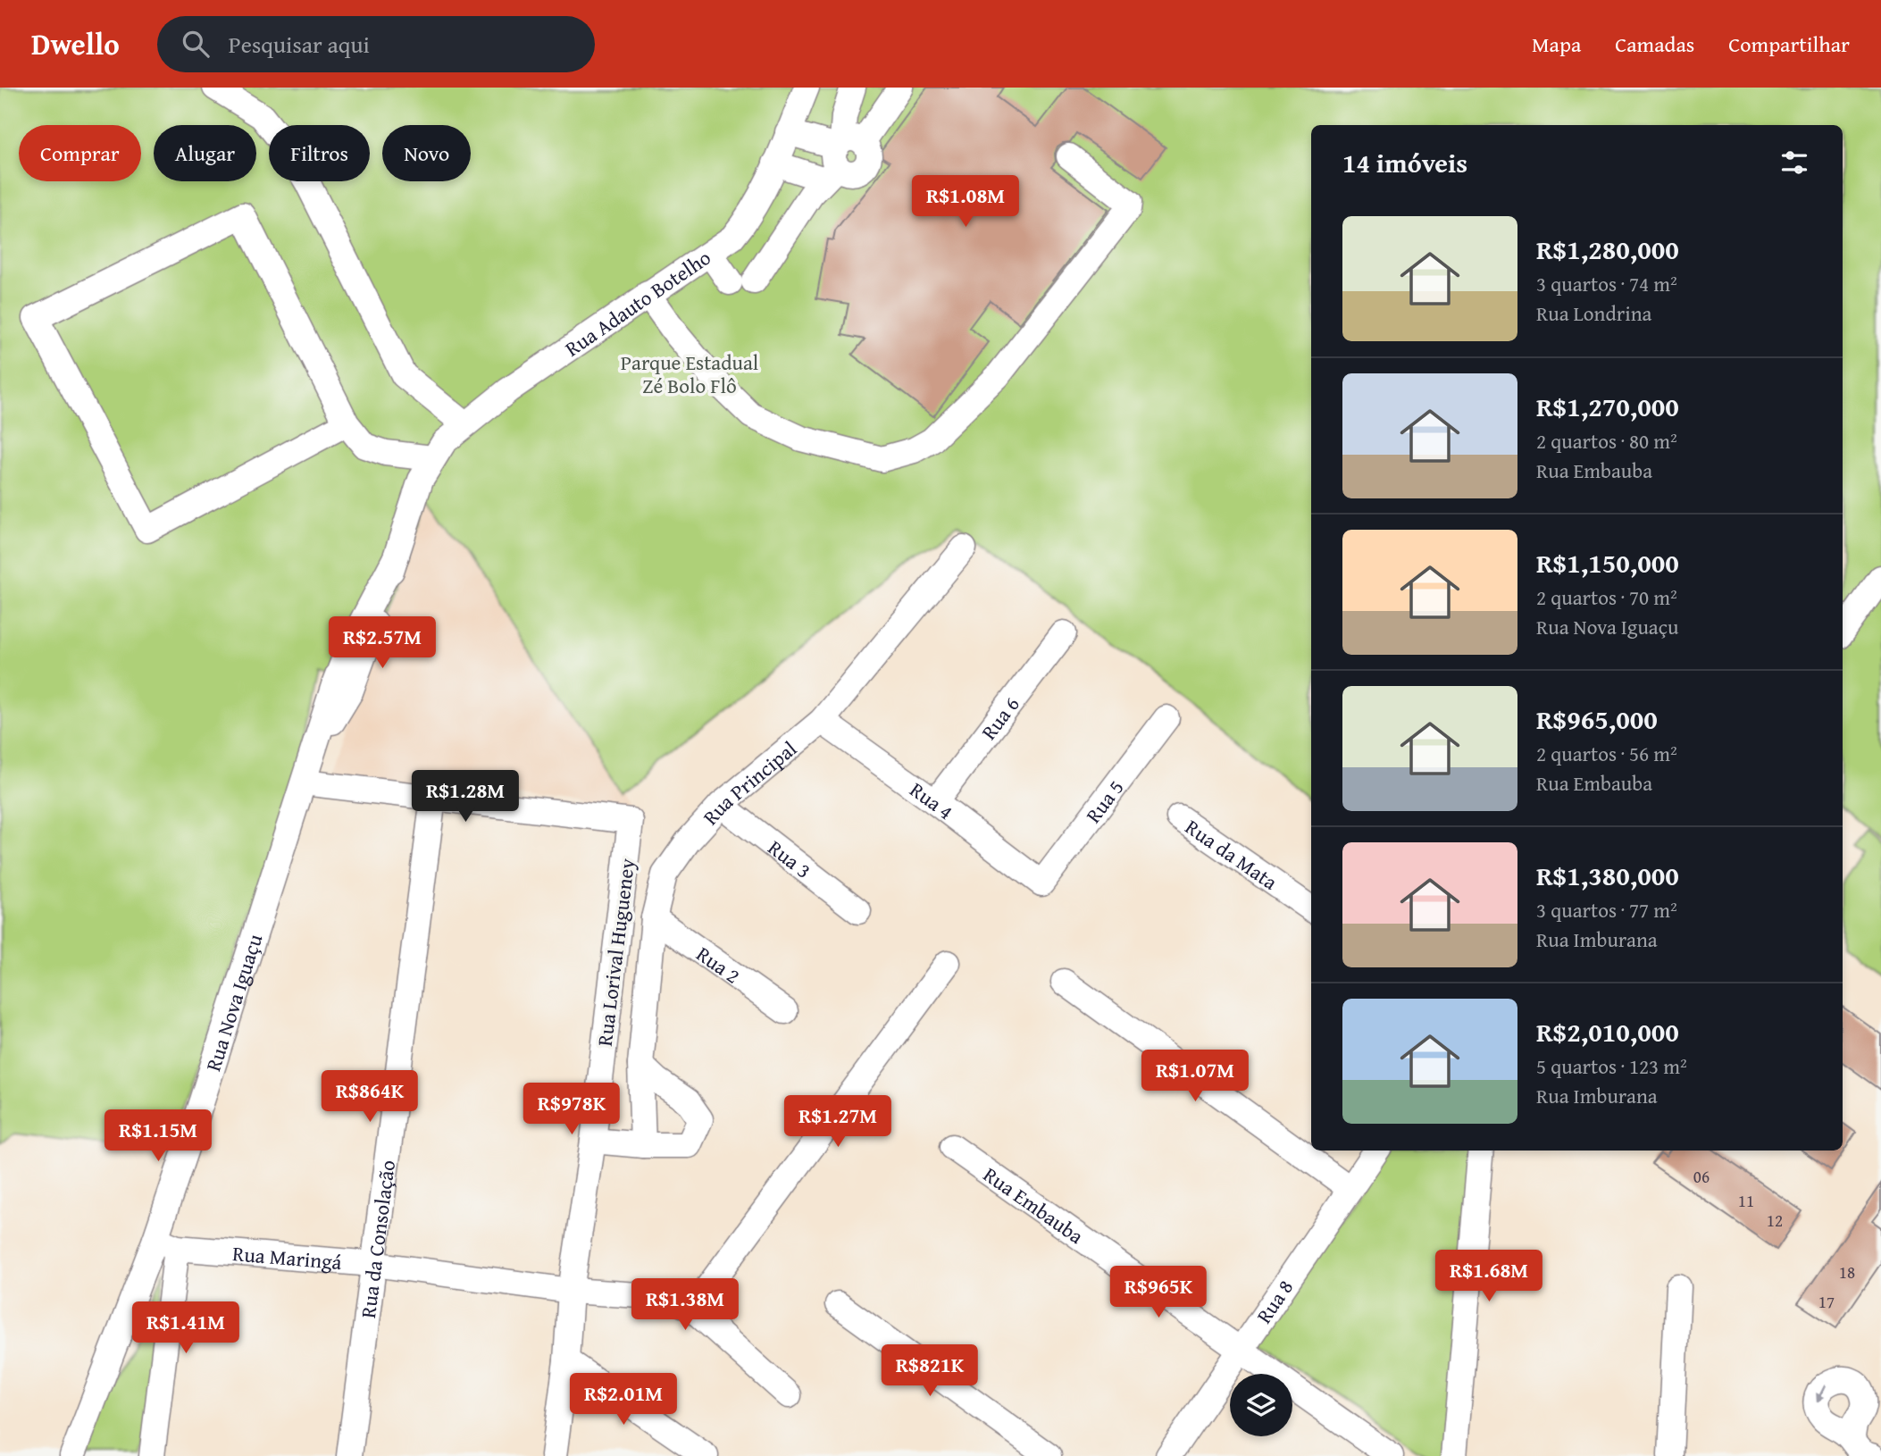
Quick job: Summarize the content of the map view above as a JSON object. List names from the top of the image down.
{
  "streets": {
    "street": [
      "Rua Adauto Botelho",
      "Rua 6",
      "Rua Principal",
      "Rua 4",
      "Rua 5",
      "Rua da Mata",
      "Rua 3",
      "Rua Lorival Hugueney",
      "Rua 2",
      "Rua Nova Iguaçu",
      "Rua Embauba",
      "Rua da Consolação",
      "Rua Maringá",
      "Rua 8"
    ]
  },
  "crossings": [
    ["Rua Adauto Botelho", "Rua Nova Iguaçu"],
    ["Rua 6", "Rua 4"],
    ["Rua Principal", "Rua 4"],
    ["Rua Principal", "Rua 3"],
    ["Rua Principal", "Rua 2"],
    ["Rua 4", "Rua 5"],
    ["Rua Lorival Hugueney", "Rua da Consolação"],
    ["Rua Lorival Hugueney", "Rua Maringá"],
    ["Rua Nova Iguaçu", "Rua Maringá"],
    ["Rua Embauba", "Rua 8"],
    ["Rua da Consolação", "Rua Maringá"]
  ],
  "parks": ["Parque Estadual Zé Bolo Flô"],
  "house_numbers": [
    "06",
    "11",
    "12",
    "18",
    "17"
  ],
  "page": {
    "header": "Dwello",
    "search": "Pesquisar aqui",
    "nav": ["Mapa", "Camadas", "Compartilhar"],
    "chip": [
      "Comprar",
      "Alugar",
      "Filtros",
      "Novo"
    ],
    "heading": "14 imóveis",
    "price": [
      "R$1.08M",
      "R$2.57M",
      "R$1.28M",
      "R$1.07M",
      "R$864K",
      "R$978K",
      "R$1.27M",
      "R$1.15M",
      "R$1.68M",
      "R$965K",
      "R$1.38M",
      "R$1.41M",
      "R$821K",
      "R$2.01M"
    ],
    "list": [
      {
        "name": "R$1,280,000",
        "note": "3 quartos · 74 m² · Rua Londrina"
      },
      {
        "name": "R$1,270,000",
        "note": "2 quartos · 80 m² · Rua Embauba"
      },
      {
        "name": "R$1,150,000",
        "note": "2 quartos · 70 m² · Rua Nova Iguaçu"
      },
      {
        "name": "R$965,000",
        "note": "2 quartos · 56 m² · Rua Embauba"
      },
      {
        "name": "R$1,380,000",
        "note": "3 quartos · 77 m² · Rua Imburana"
      },
      {
        "name": "R$2,010,000",
        "note": "5 quartos · 123 m² · Rua Imburana"
      }
    ]
  }
}
